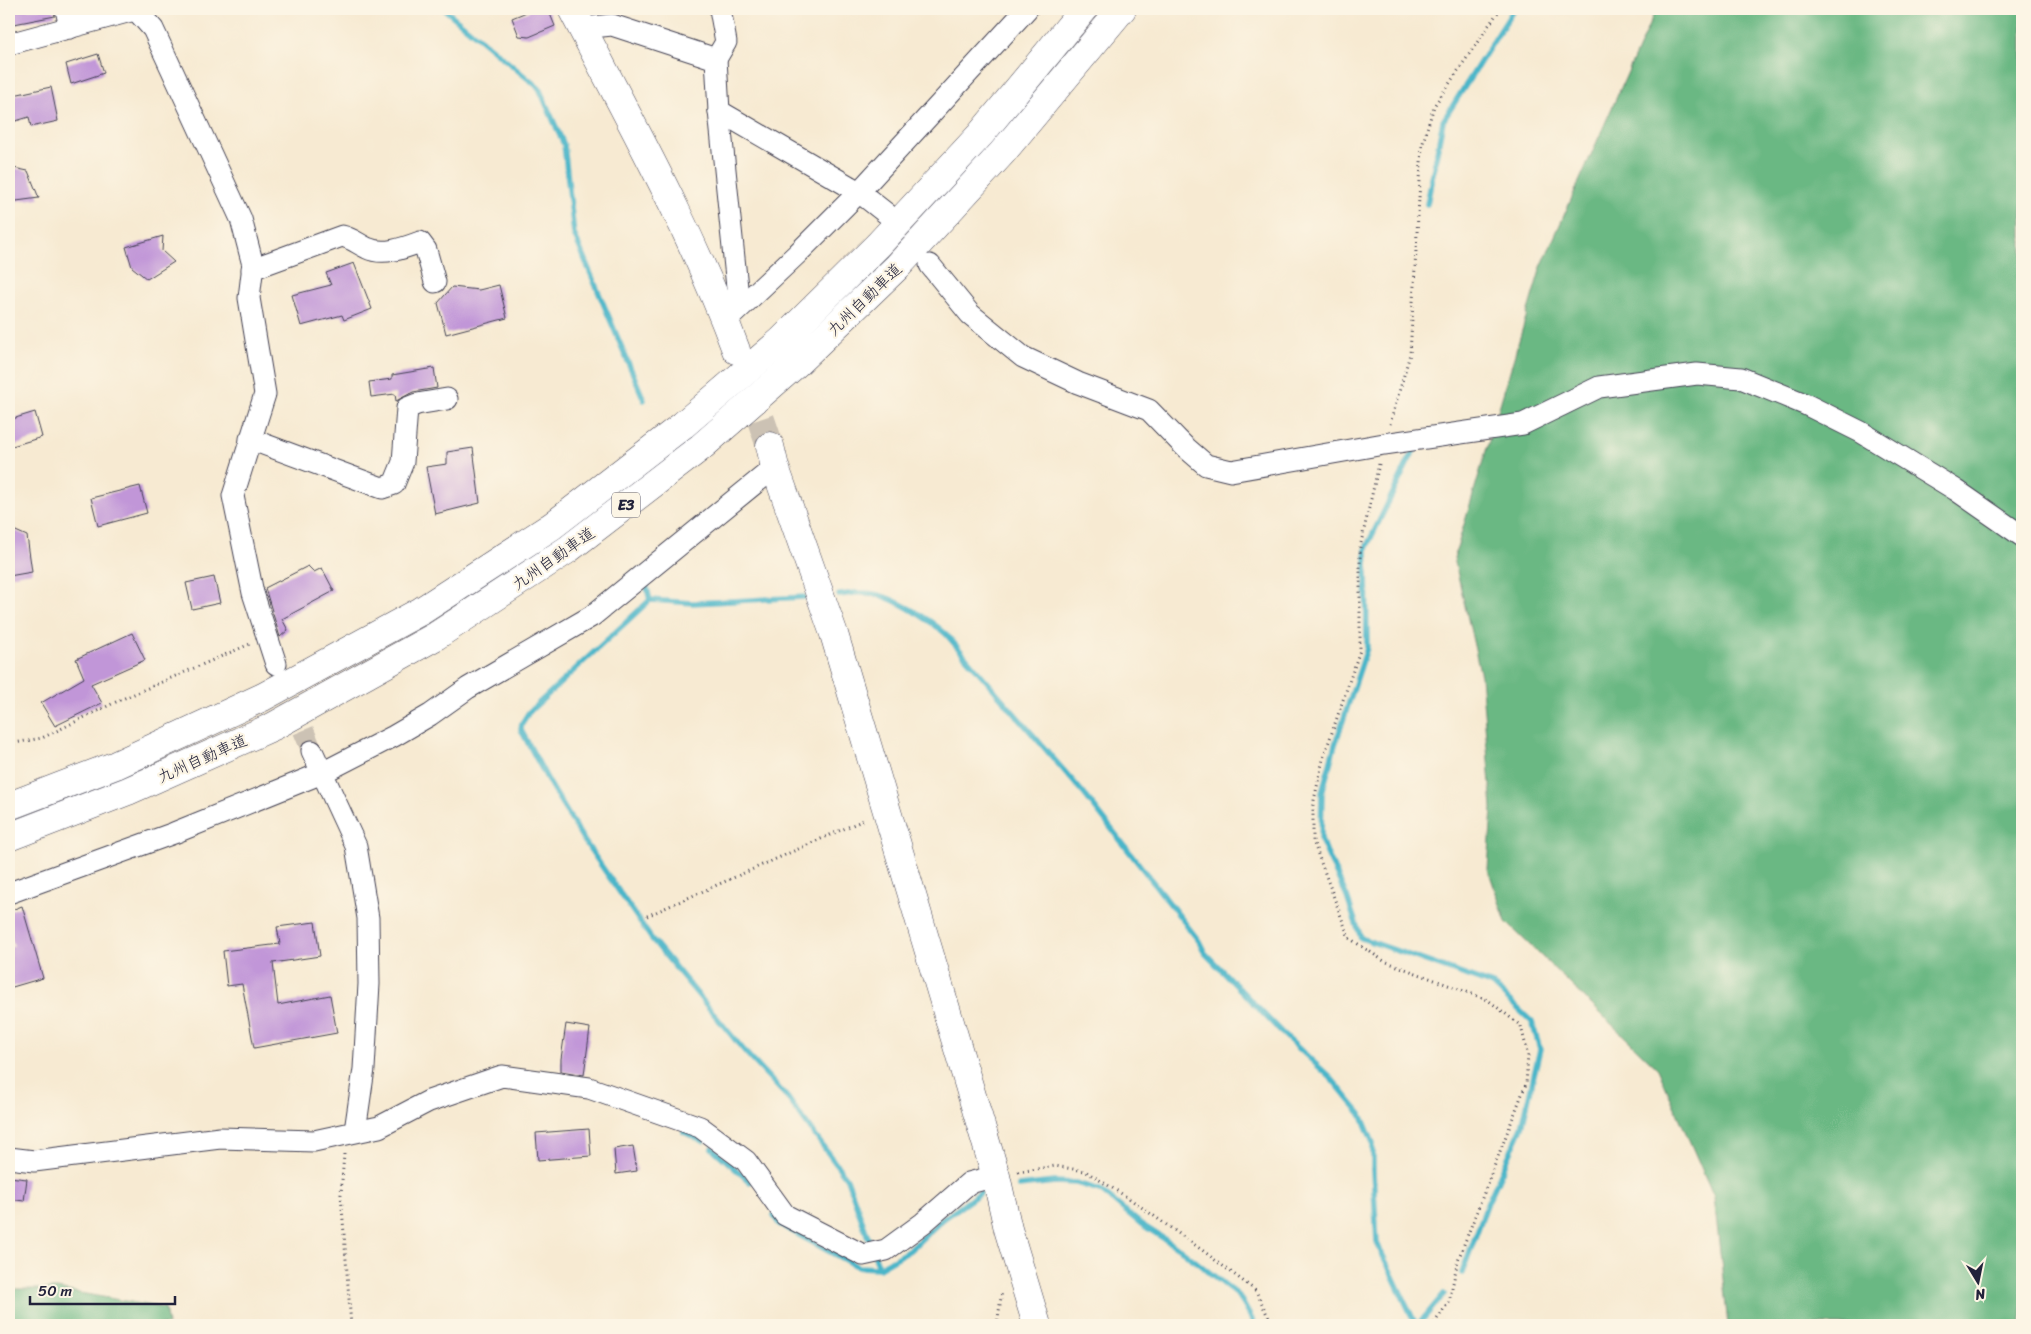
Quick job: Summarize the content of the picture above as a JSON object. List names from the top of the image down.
{
  "streets": {
    "main road": ["九州自動車道", "E3"]
  },
  "scale_bar": "50 m",
  "north": "bottom"
}
